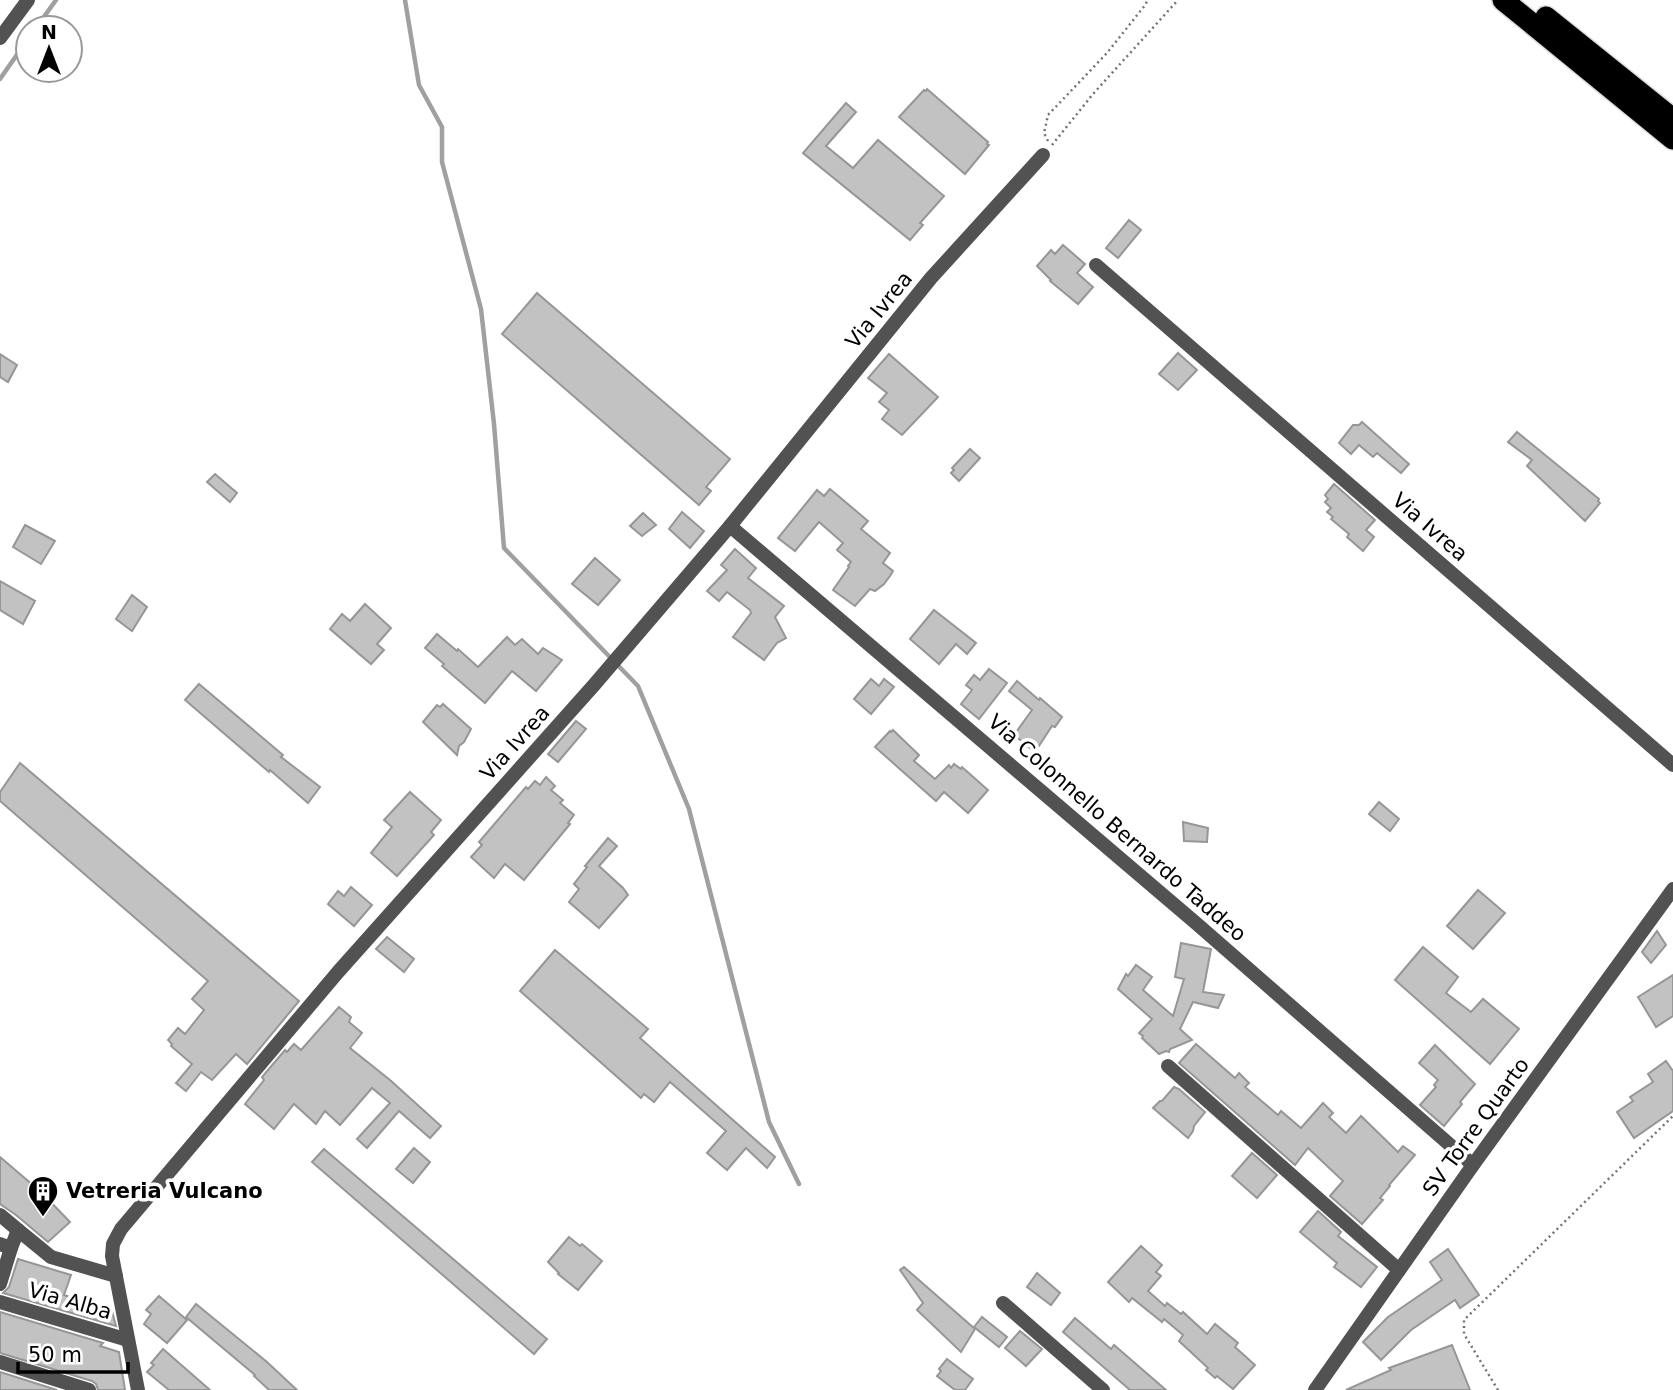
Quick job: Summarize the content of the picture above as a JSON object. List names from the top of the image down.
{
  "streets": {
    "street": [
      "Via Ivrea",
      "Via Colonnello Bernardo Taddeo",
      "SV Torre Quarto",
      "Via Alba"
    ]
  },
  "crossings": [
    ["Via Ivrea", "Via Colonnello Bernardo Taddeo"],
    ["Via Ivrea", "Via Alba"],
    ["Via Colonnello Bernardo Taddeo", "SV Torre Quarto"]
  ],
  "places": {
    "building": ["Vetreria Vulcano"]
  },
  "scale_bar": "50 m",
  "north": "top"
}
